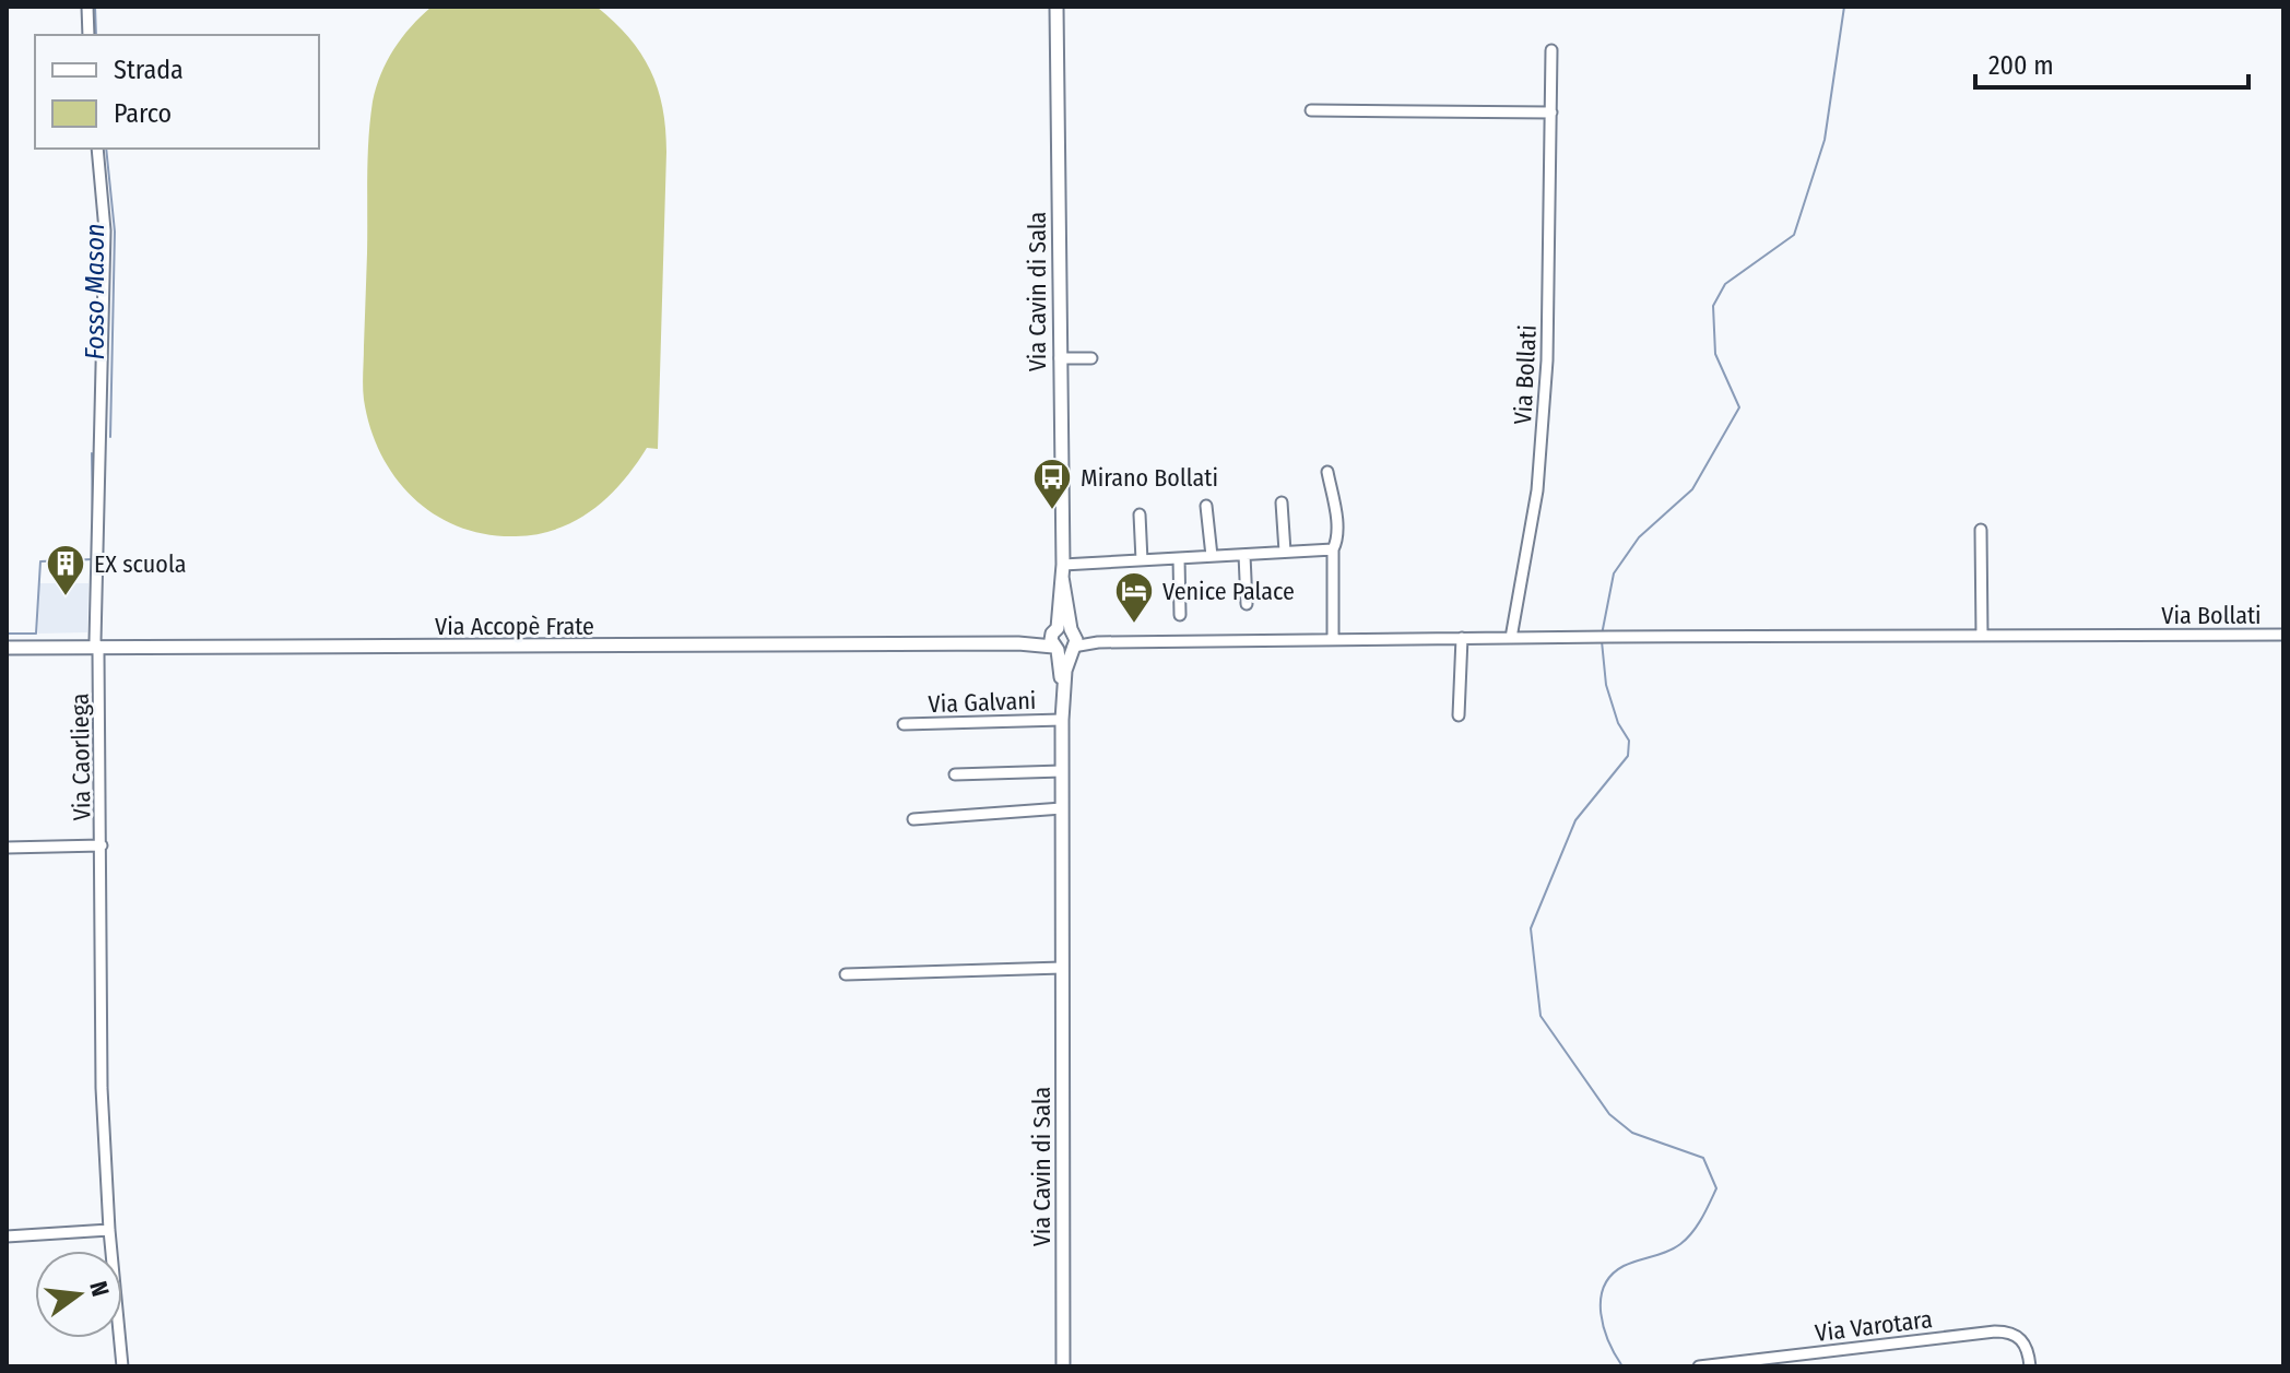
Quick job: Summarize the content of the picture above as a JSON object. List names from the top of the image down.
{
  "streets": {
    "main road": ["Via Cavin di Sala", "Via Accopè Frate"],
    "street": [
      "Via Bollati",
      "Via Galvani",
      "Via Caorliega",
      "Via Varotara"
    ]
  },
  "crossings": [
    ["Via Cavin di Sala", "Via Bollati"],
    ["Via Cavin di Sala", "Via Accopè Frate"],
    ["Via Cavin di Sala", "Via Galvani"],
    ["Via Bollati", "Via Accopè Frate"],
    ["Via Accopè Frate", "Via Caorliega"]
  ],
  "water": ["Fosso Mason"],
  "places": {
    "bus stop": ["Mirano Bollati"],
    "building": ["EX scuola"],
    "hotel": ["Venice Palace"]
  },
  "legend": ["Strada", "Parco"],
  "scale_bar": "200 m",
  "north": "right"
}
